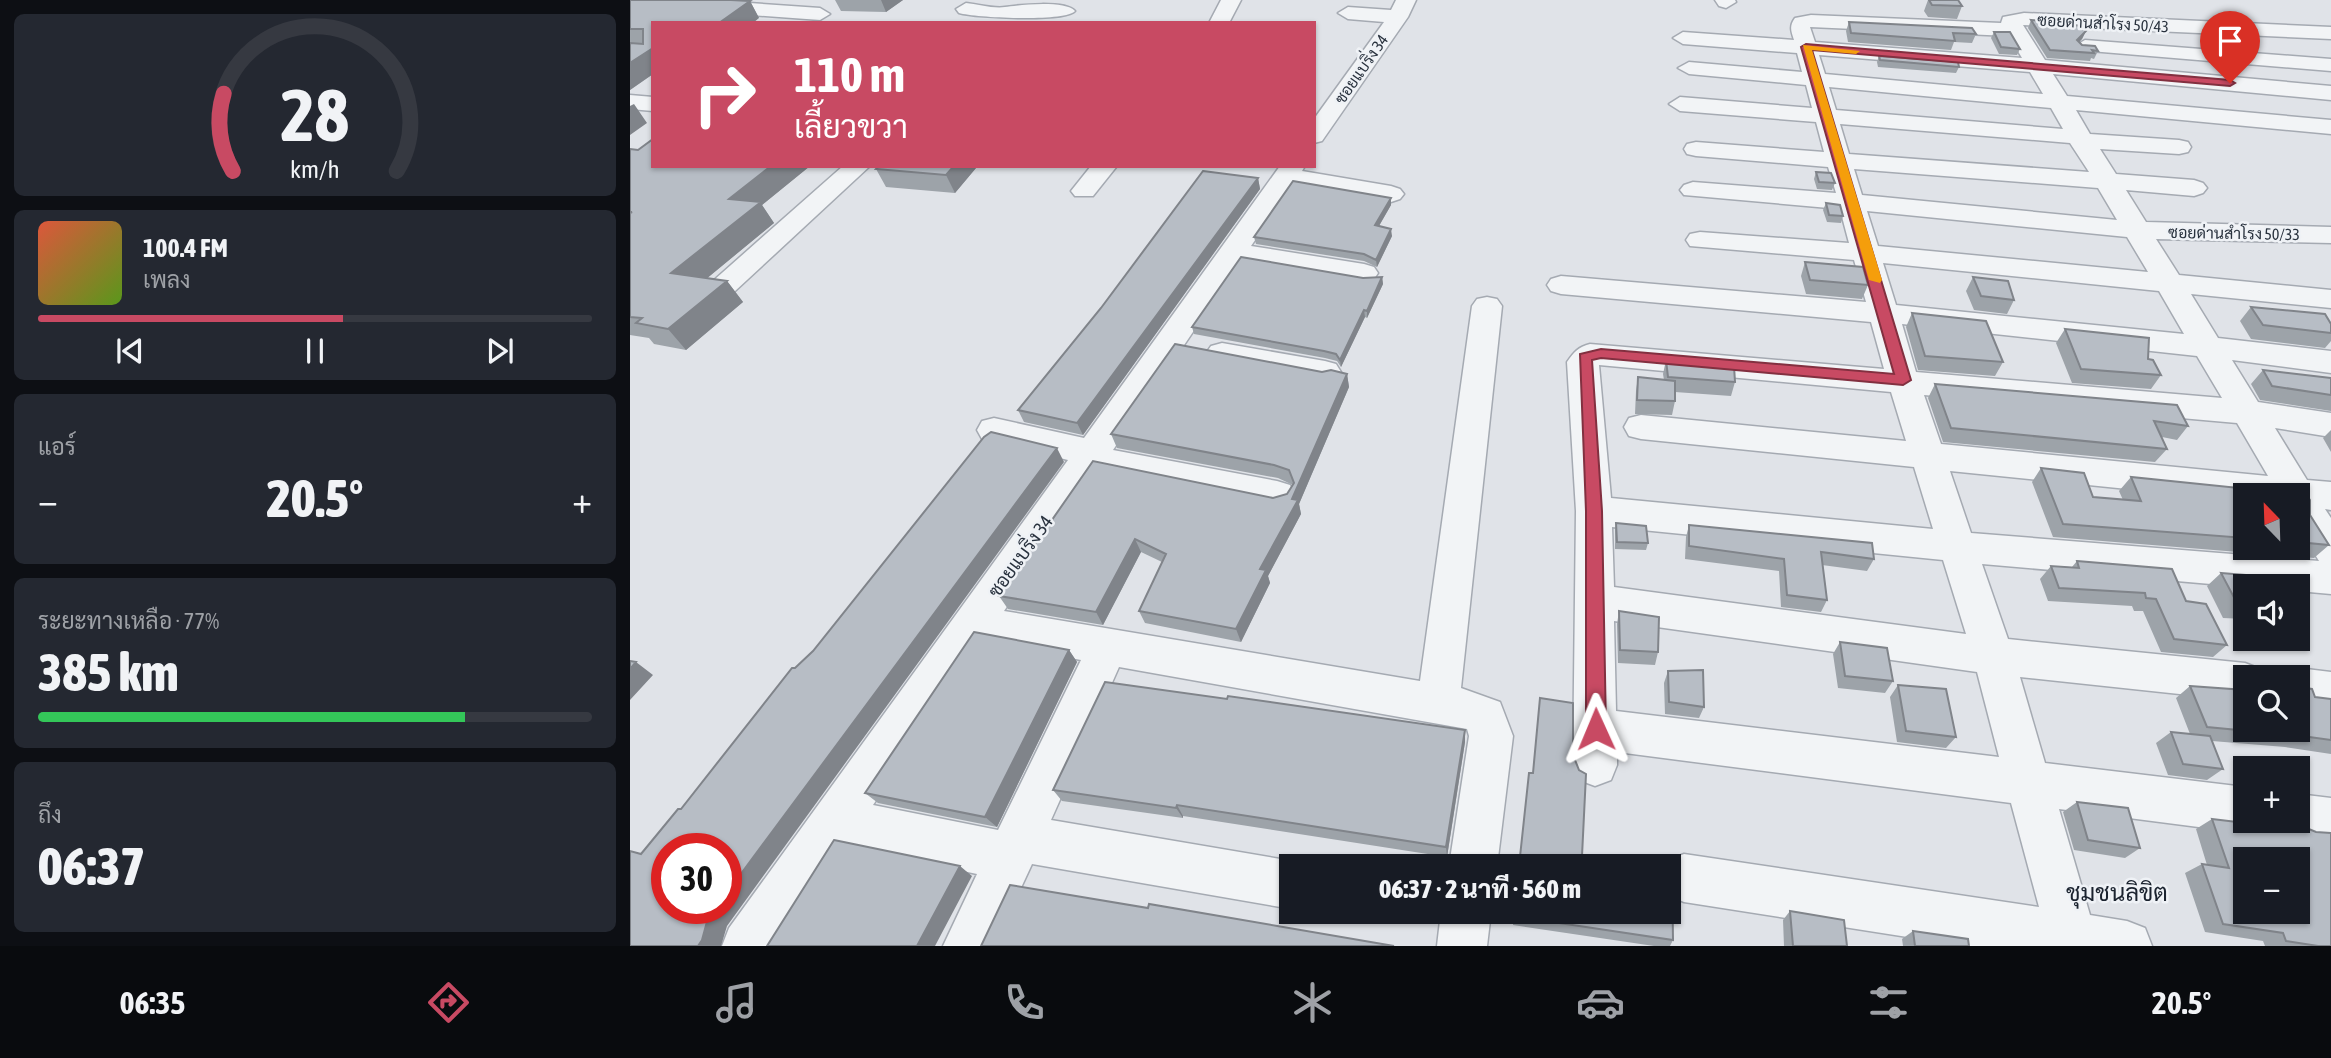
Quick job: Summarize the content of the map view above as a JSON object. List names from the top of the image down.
{
  "streets": {
    "street": ["ซอยด่านสำโรง 50/43", "ซอยแบริ่ง 34", "ซอยด่านสำโรง 50/33"]
  },
  "districts": ["ชุมชนลิขิต"],
  "north": "top left",
  "page": {
    "turn": ["110 m", "เลี้ยวขวา"],
    "song": ["100.4 FM", "เพลง"],
    "tile": [
      "แอร์",
      ["ระยะทางเหลือ · 77%", "385 km"],
      ["ถึง", "06:37"]
    ],
    "heat": ["−", "20.5°", "+"],
    "map_buttons": ["+", "−"],
    "limit": "30",
    "trip": "06:37 · 2 นาที · 560 m",
    "tabs": ["06:35", "20.5°"],
    "gauge": ["28", "km/h"]
  }
}
